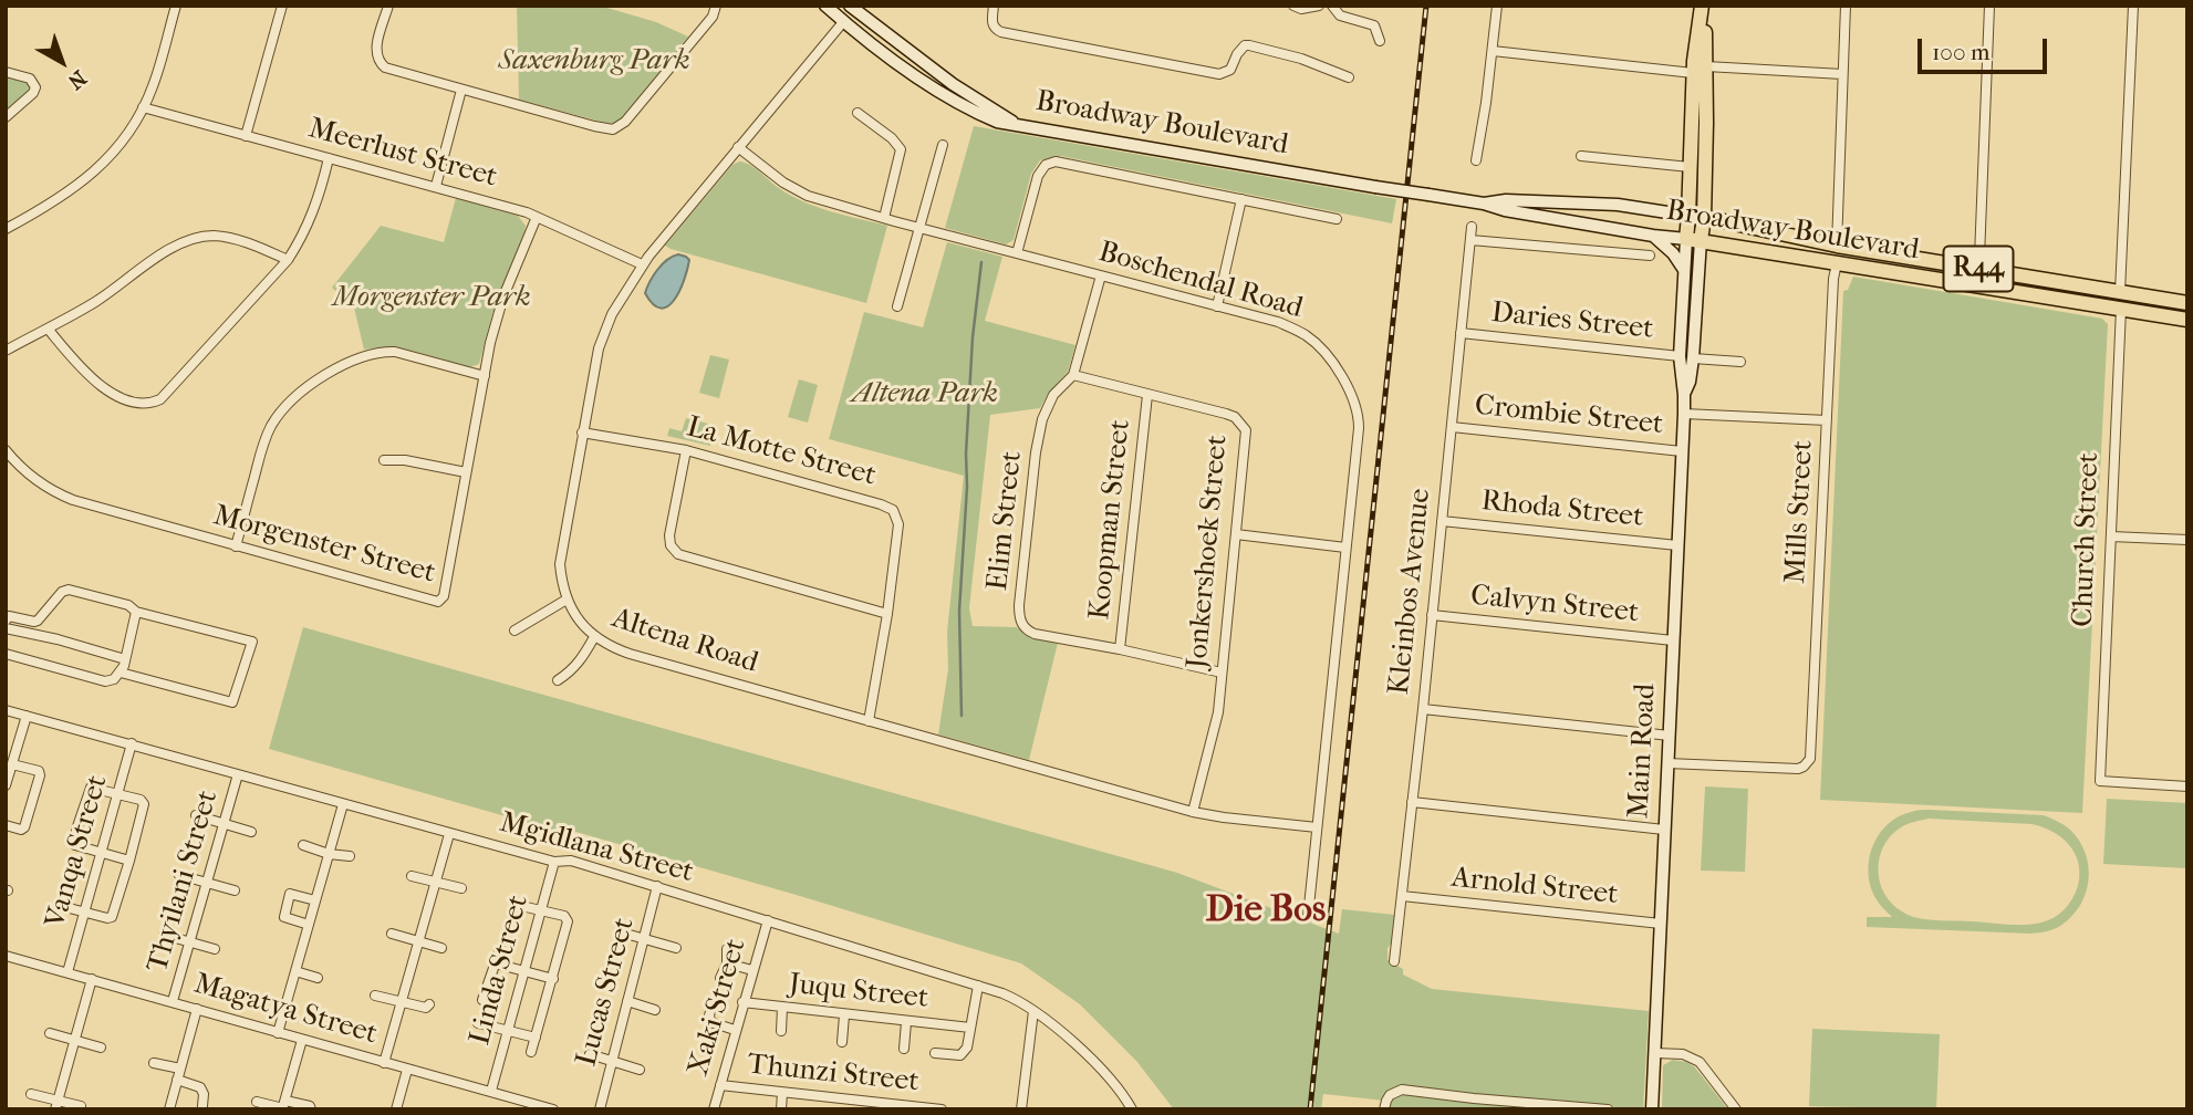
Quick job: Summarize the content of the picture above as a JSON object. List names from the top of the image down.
{
  "streets": {
    "main road": ["Broadway Boulevard", "R44", "Main Road"],
    "street": [
      "Meerlust Street",
      "Boschendal Road",
      "Daries Street",
      "Crombie Street",
      "La Motte Street",
      "Rhoda Street",
      "Mills Street",
      "Koopman Street",
      "Elim Street",
      "Church Street",
      "Morgenster Street",
      "Jonkershoek Street",
      "Kleinbos Avenue",
      "Calvyn Street",
      "Altena Road",
      "Mgidlana Street",
      "Vanqa Street",
      "Thyilani Street",
      "Arnold Street",
      "Linda Street",
      "Lucas Street",
      "Juqu Street",
      "Xaki Street",
      "Magatya Street",
      "Thunzi Street"
    ]
  },
  "crossings": [
    ["Broadway Boulevard", "Mills Street"],
    ["Broadway Boulevard", "Church Street"],
    ["Broadway Boulevard", "Altena Road"],
    ["Broadway Boulevard", "Main Road"],
    ["Meerlust Street", "Morgenster Street"],
    ["Meerlust Street", "Altena Road"],
    ["Boschendal Road", "Elim Street"],
    ["Boschendal Road", "Altena Road"],
    ["Daries Street", "Kleinbos Avenue"],
    ["Daries Street", "Main Road"],
    ["Crombie Street", "Kleinbos Avenue"],
    ["Crombie Street", "Main Road"],
    ["La Motte Street", "Altena Road"],
    ["Rhoda Street", "Kleinbos Avenue"],
    ["Rhoda Street", "Main Road"],
    ["Mills Street", "Main Road"],
    ["Koopman Street", "Elim Street"],
    ["Koopman Street", "Jonkershoek Street"],
    ["Elim Street", "Jonkershoek Street"],
    ["Jonkershoek Street", "Altena Road"],
    ["Kleinbos Avenue", "Calvyn Street"],
    ["Kleinbos Avenue", "Arnold Street"],
    ["Calvyn Street", "Main Road"],
    ["Main Road", "Arnold Street"],
    ["Mgidlana Street", "Vanqa Street"],
    ["Mgidlana Street", "Thyilani Street"],
    ["Mgidlana Street", "Linda Street"],
    ["Mgidlana Street", "Lucas Street"],
    ["Mgidlana Street", "Xaki Street"],
    ["Vanqa Street", "Magatya Street"],
    ["Thyilani Street", "Magatya Street"],
    ["Linda Street", "Magatya Street"],
    ["Juqu Street", "Xaki Street"],
    ["Xaki Street", "Thunzi Street"]
  ],
  "districts": ["Die Bos"],
  "parks": ["Saxenburg Park", "Morgenster Park", "Altena Park"],
  "scale_bar": "100 m",
  "north": "bottom right"
}
